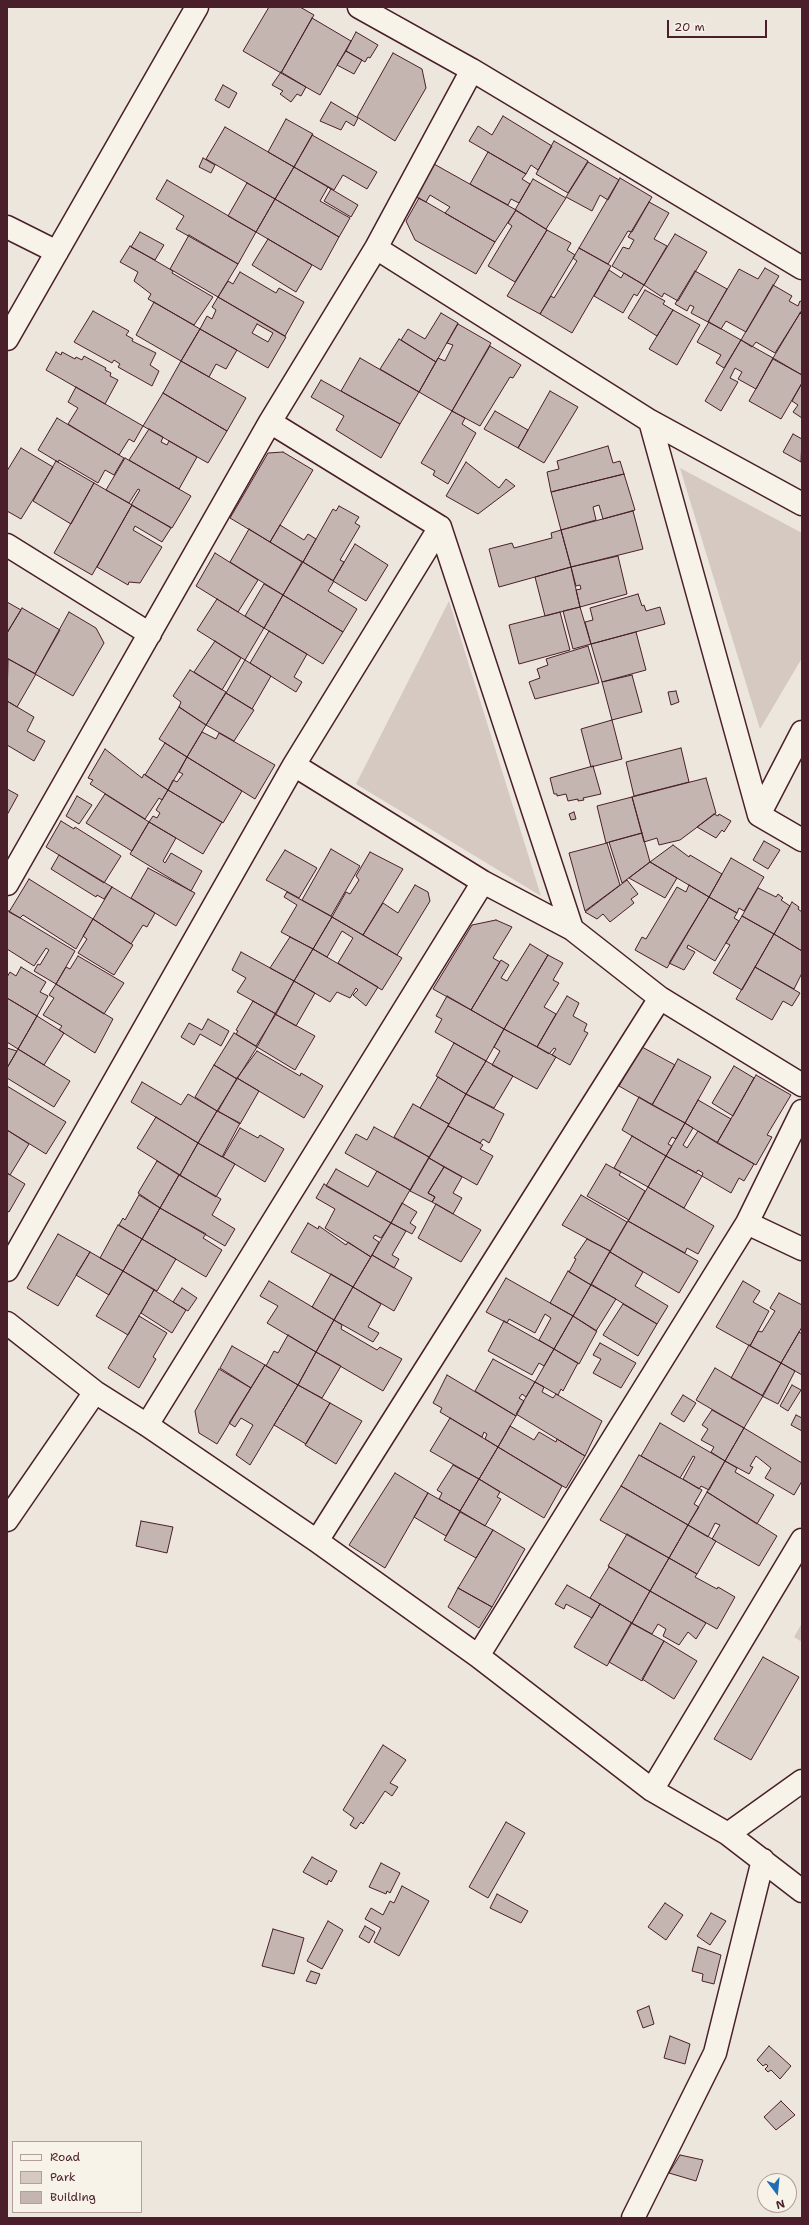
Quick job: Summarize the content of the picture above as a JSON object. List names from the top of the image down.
{
  "legend": ["Road", "Park", "Building"],
  "scale_bar": "20 m",
  "north": "bottom"
}
